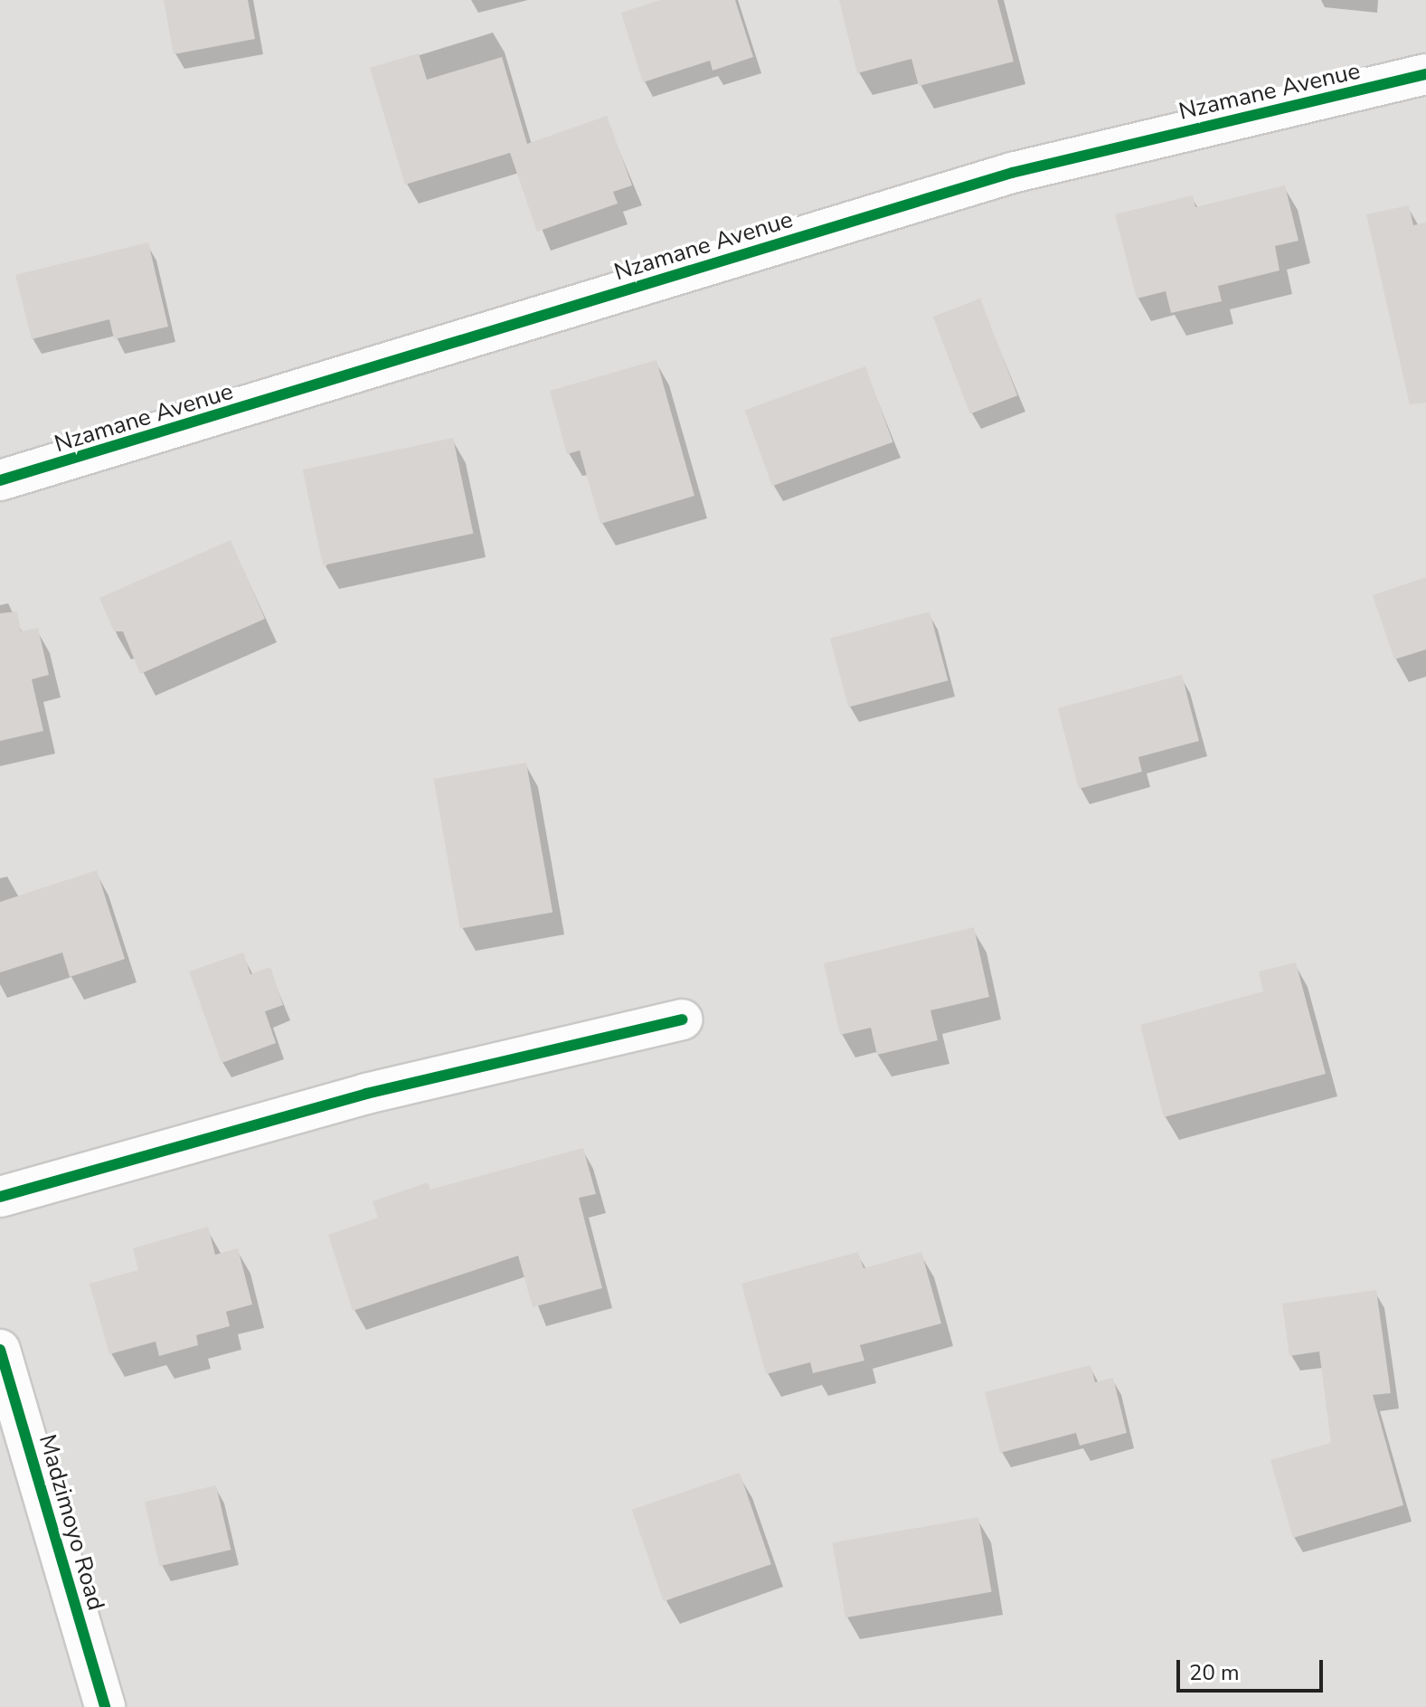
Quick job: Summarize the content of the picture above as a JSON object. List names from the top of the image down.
{
  "streets": {
    "street": ["Nzamane Avenue", "Madzimoyo Road"]
  },
  "scale_bar": "20 m"
}
